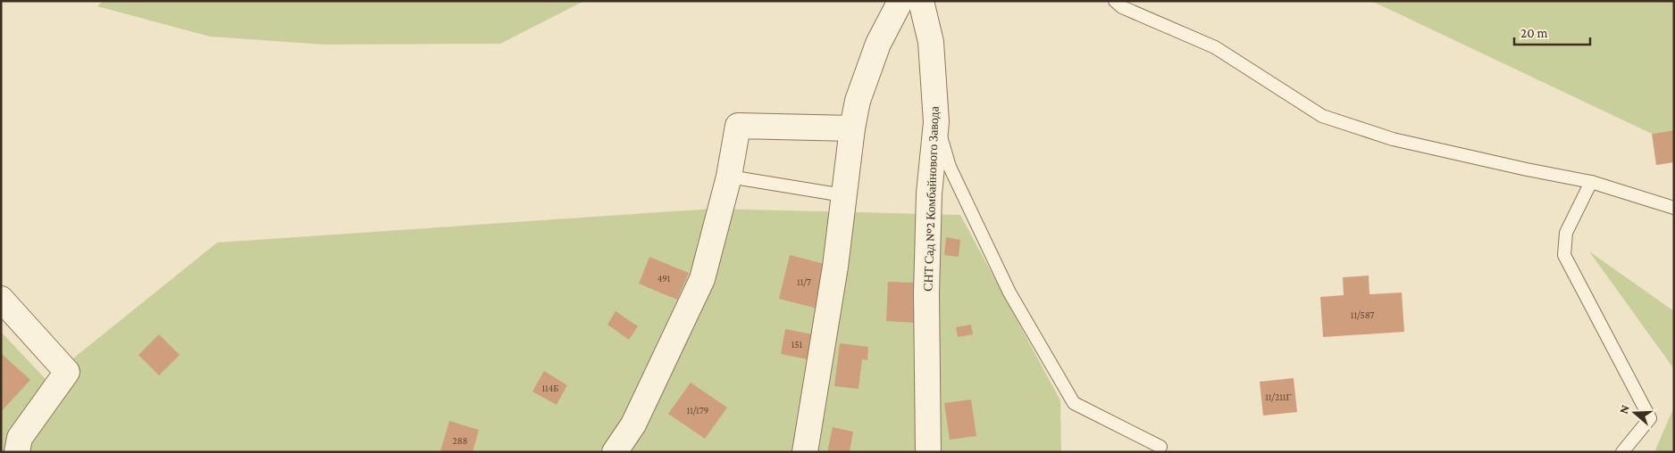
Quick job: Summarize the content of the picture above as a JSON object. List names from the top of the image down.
{
  "streets": {
    "street": ["СНТ Сад №2 Комбайнового Завода"]
  },
  "house_numbers": [
    "491",
    "11/7",
    "11/587",
    "151",
    "114Б",
    "11/211Г",
    "11/179",
    "288"
  ],
  "scale_bar": "20 m",
  "north": "left"
}
